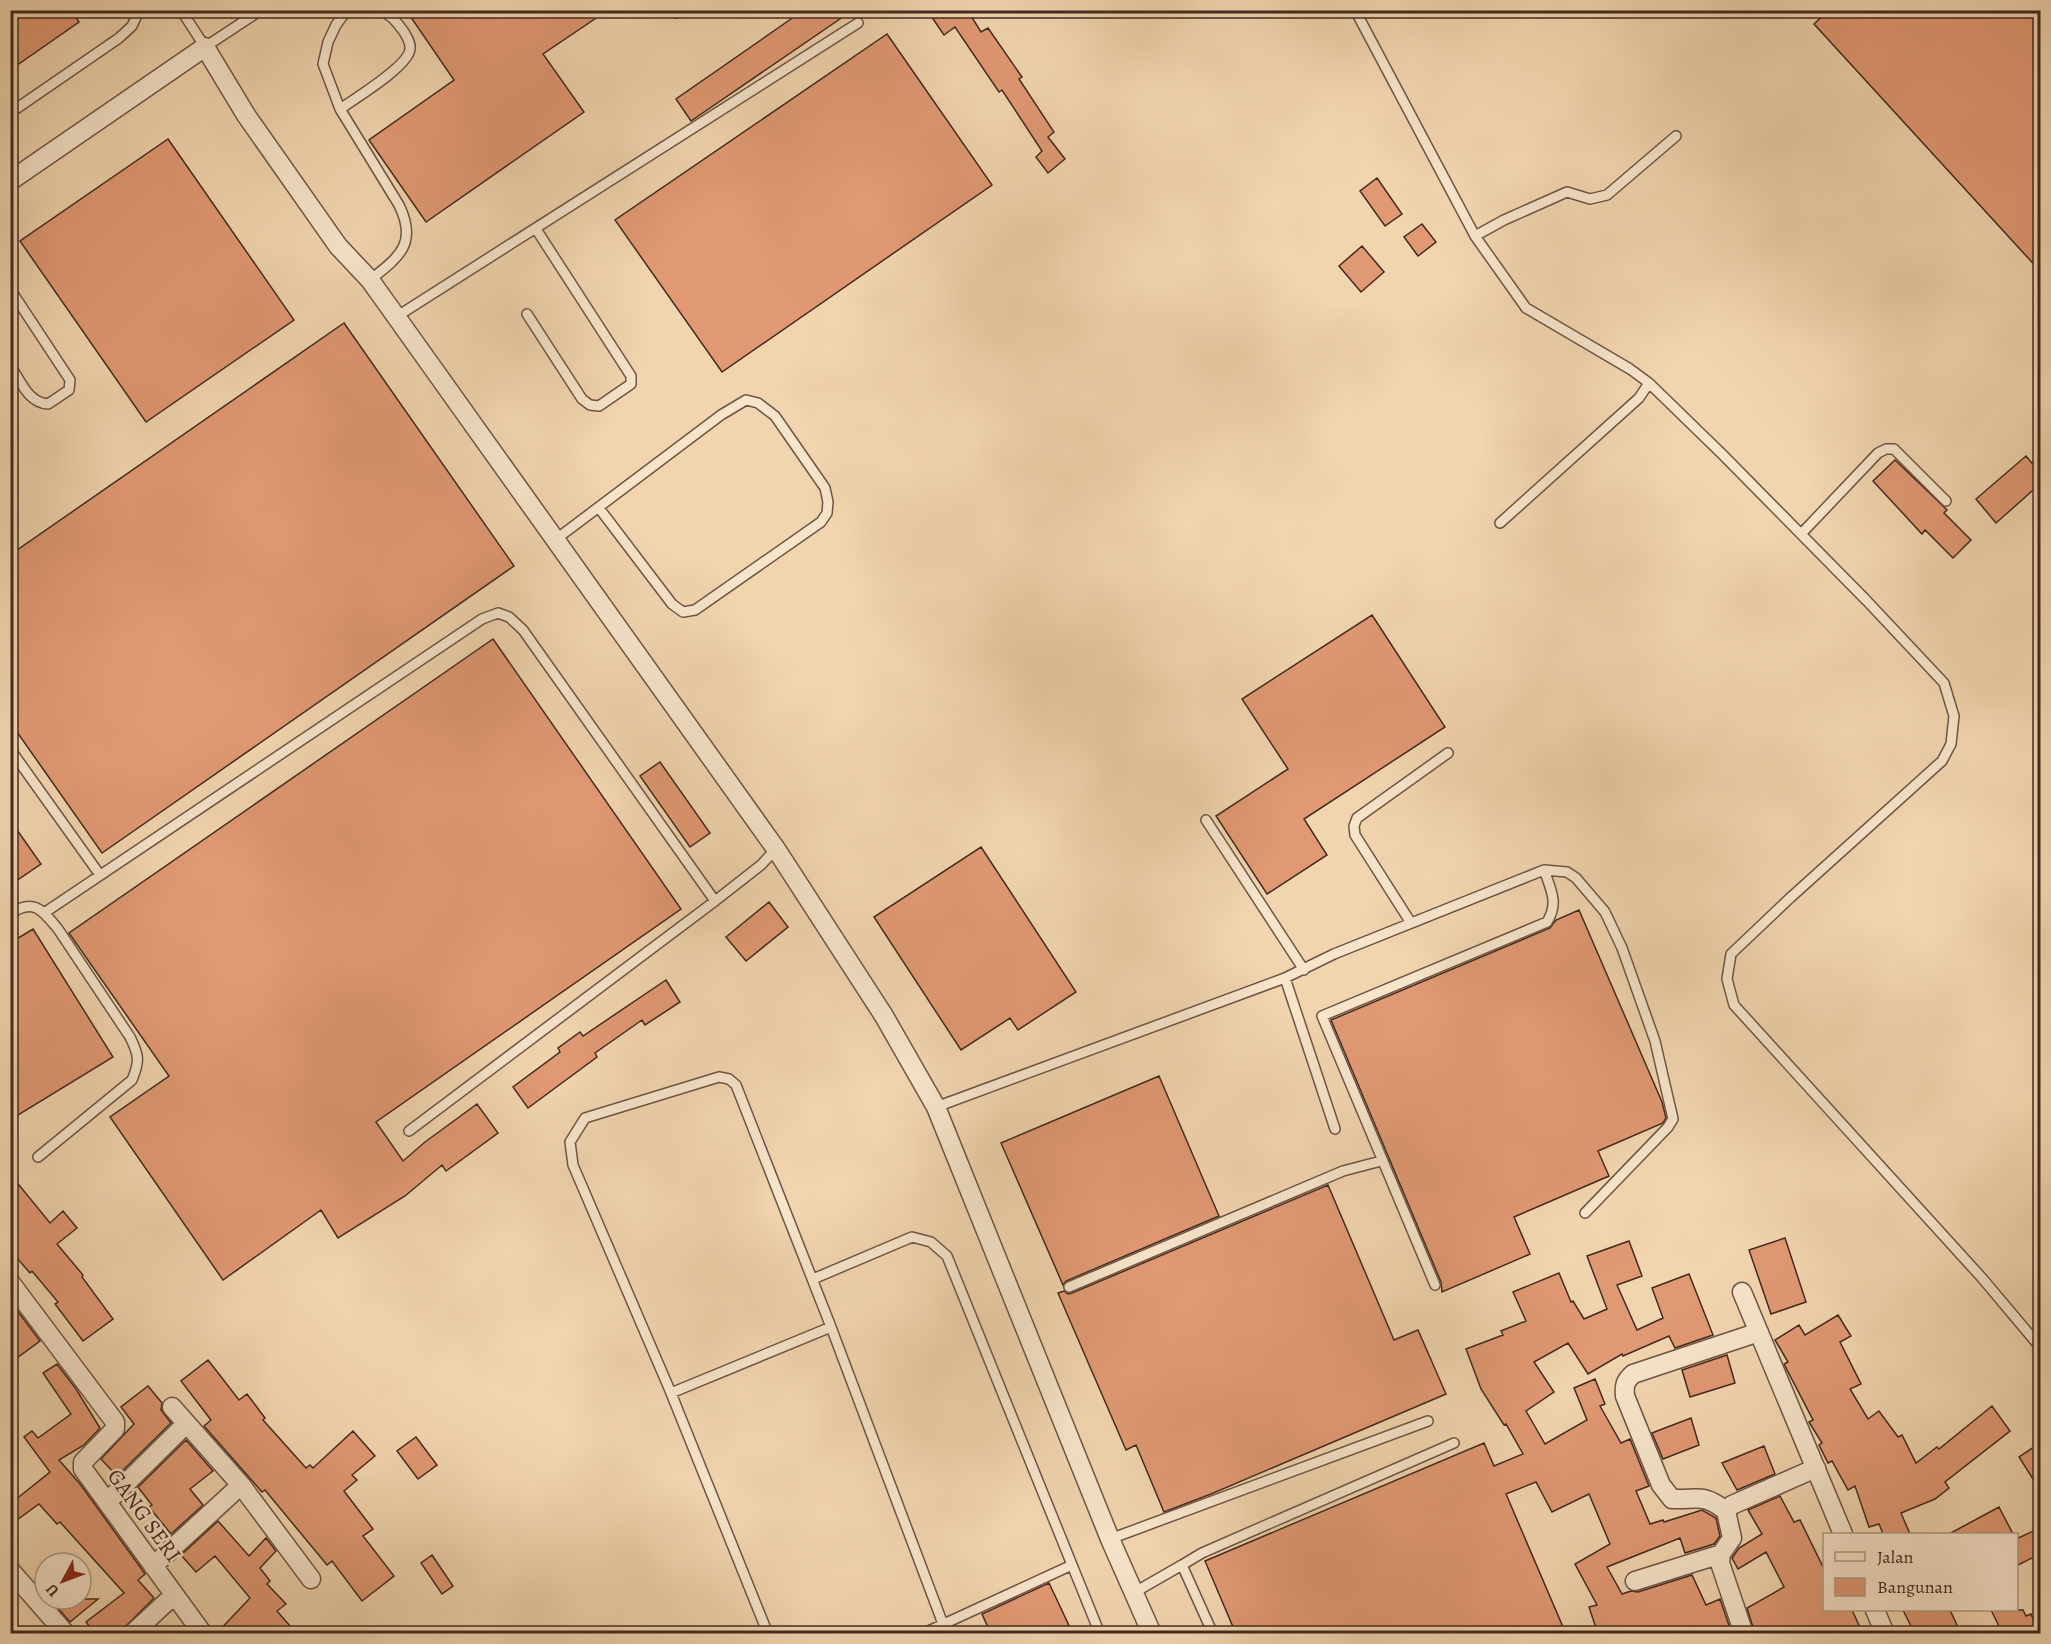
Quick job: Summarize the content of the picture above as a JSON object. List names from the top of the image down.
{
  "streets": {
    "street": ["GANG SERI"]
  },
  "legend": ["Jalan", "Bangunan"],
  "north": "bottom left"
}
